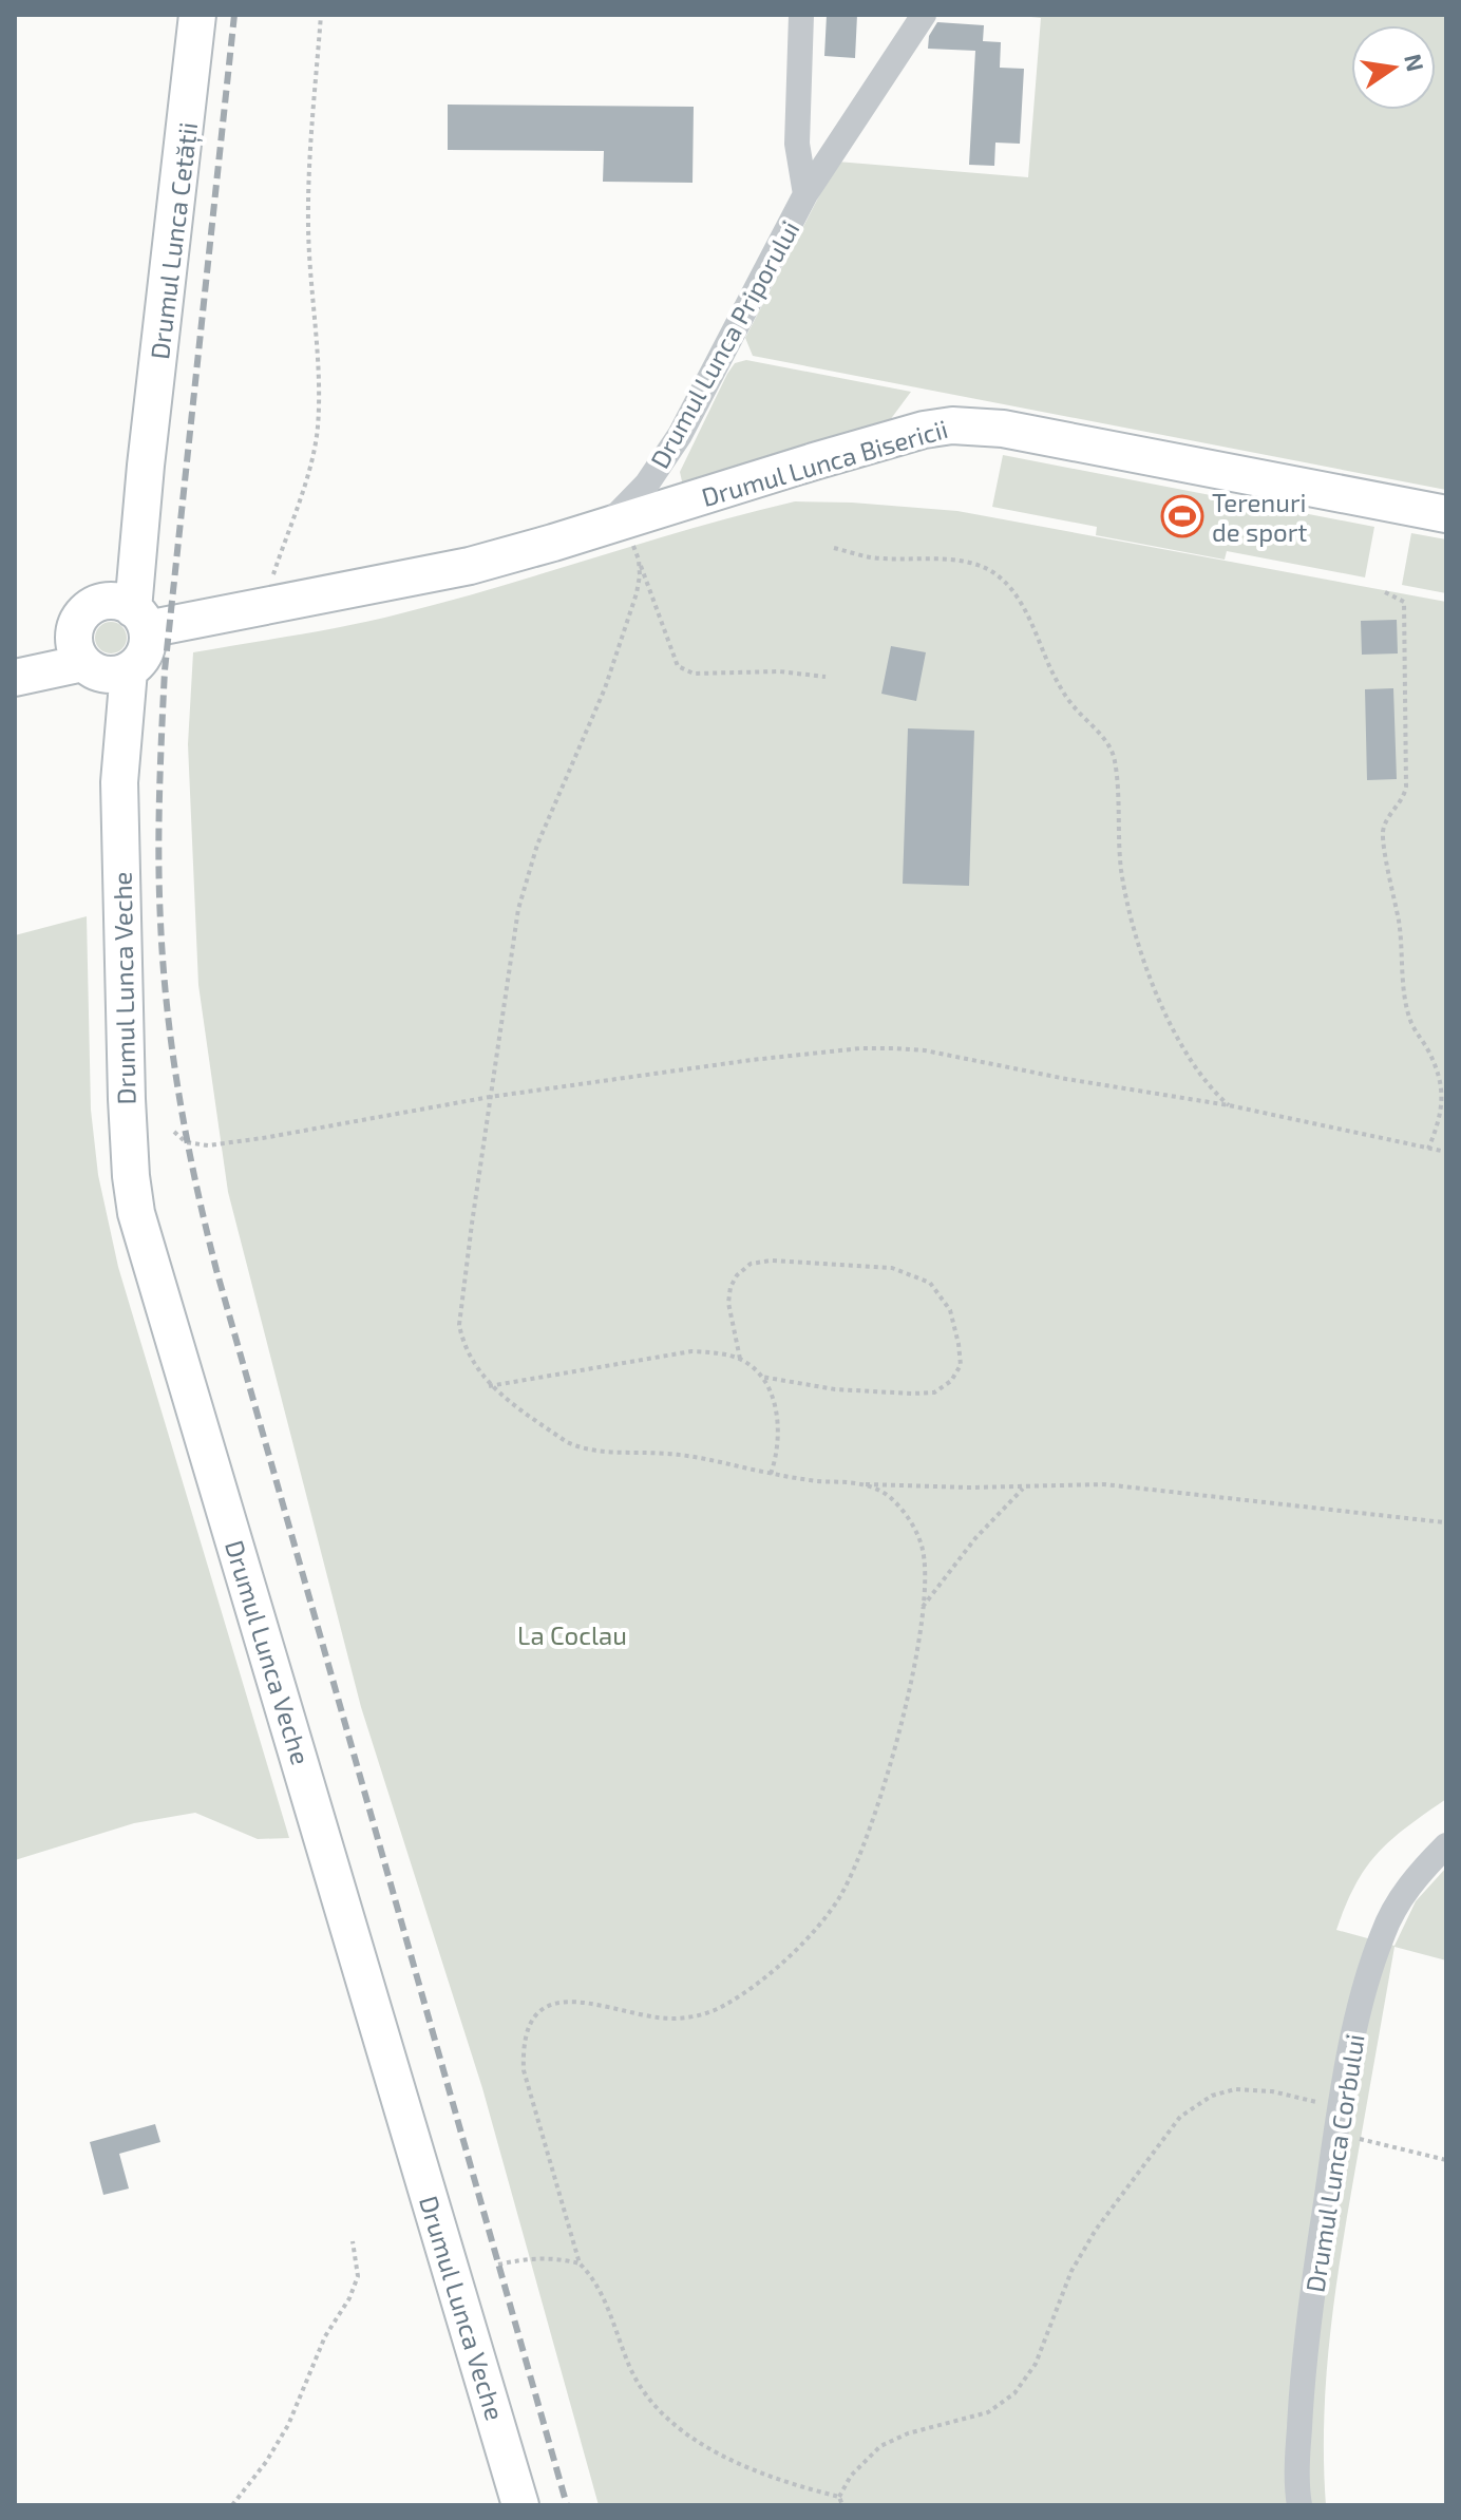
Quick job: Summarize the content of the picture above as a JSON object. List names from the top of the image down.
{
  "streets": {
    "street": [
      "Drumul Lunca Cetății",
      "Drumul Lunca Priporului",
      "Drumul Lunca Bisericii",
      "Drumul Lunca Veche",
      "Drumul Lunca Corbului"
    ]
  },
  "crossings": [
    ["Drumul Lunca Cetății", "Drumul Lunca Priporului"],
    ["Drumul Lunca Cetății", "Drumul Lunca Veche"],
    ["Drumul Lunca Priporului", "Drumul Lunca Bisericii"]
  ],
  "parks": ["La Coclau"],
  "places": {
    "sports": ["Terenuri de sport"]
  },
  "north": "right"
}
